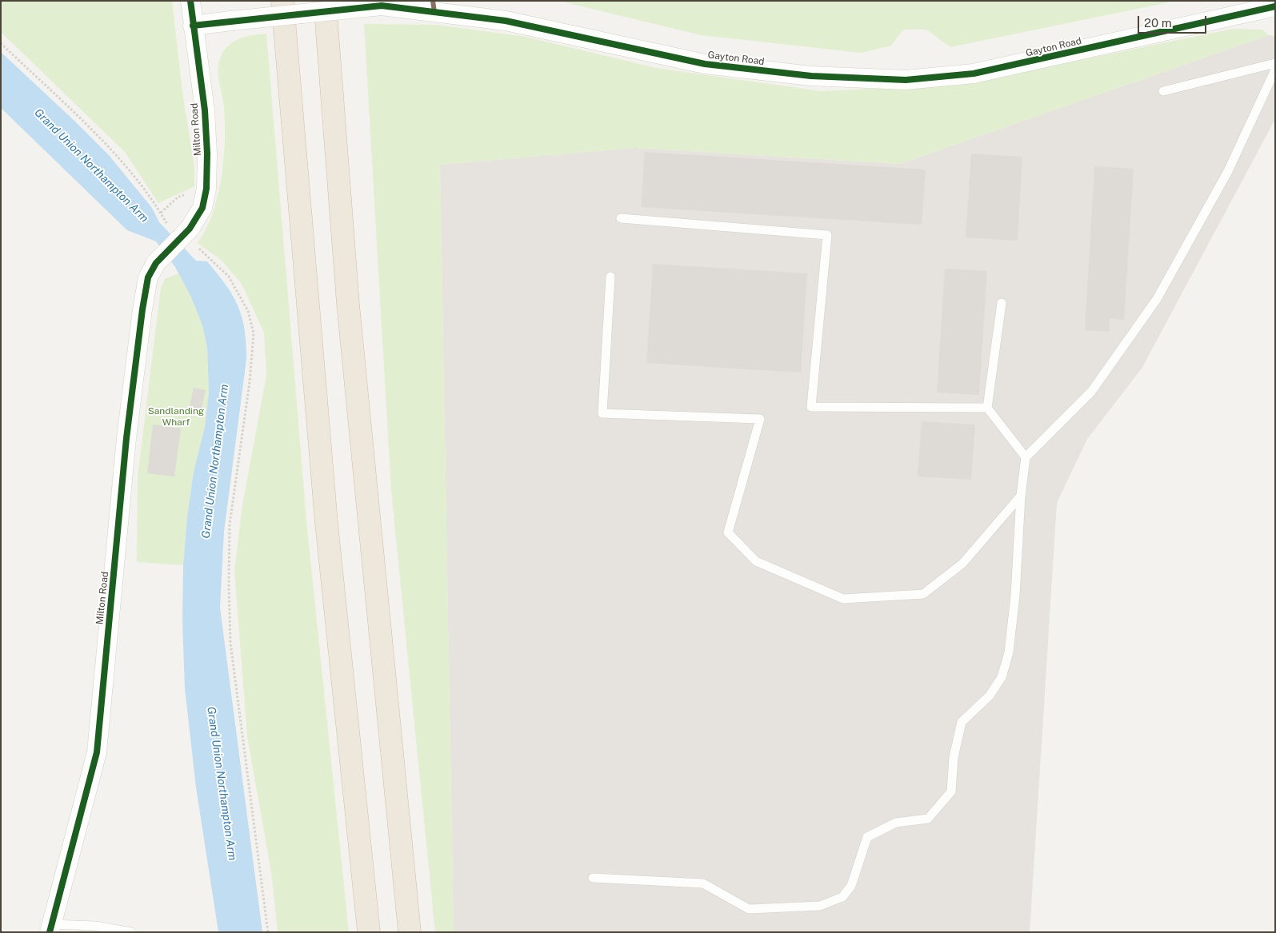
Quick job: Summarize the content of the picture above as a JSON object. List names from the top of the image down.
{
  "streets": {
    "street": ["Gayton Road", "Milton Road"]
  },
  "crossings": [
    ["Gayton Road", "Milton Road"]
  ],
  "water": ["Grand Union Northampton Arm"],
  "parks": ["Sandlanding Wharf"],
  "scale_bar": "20 m"
}
